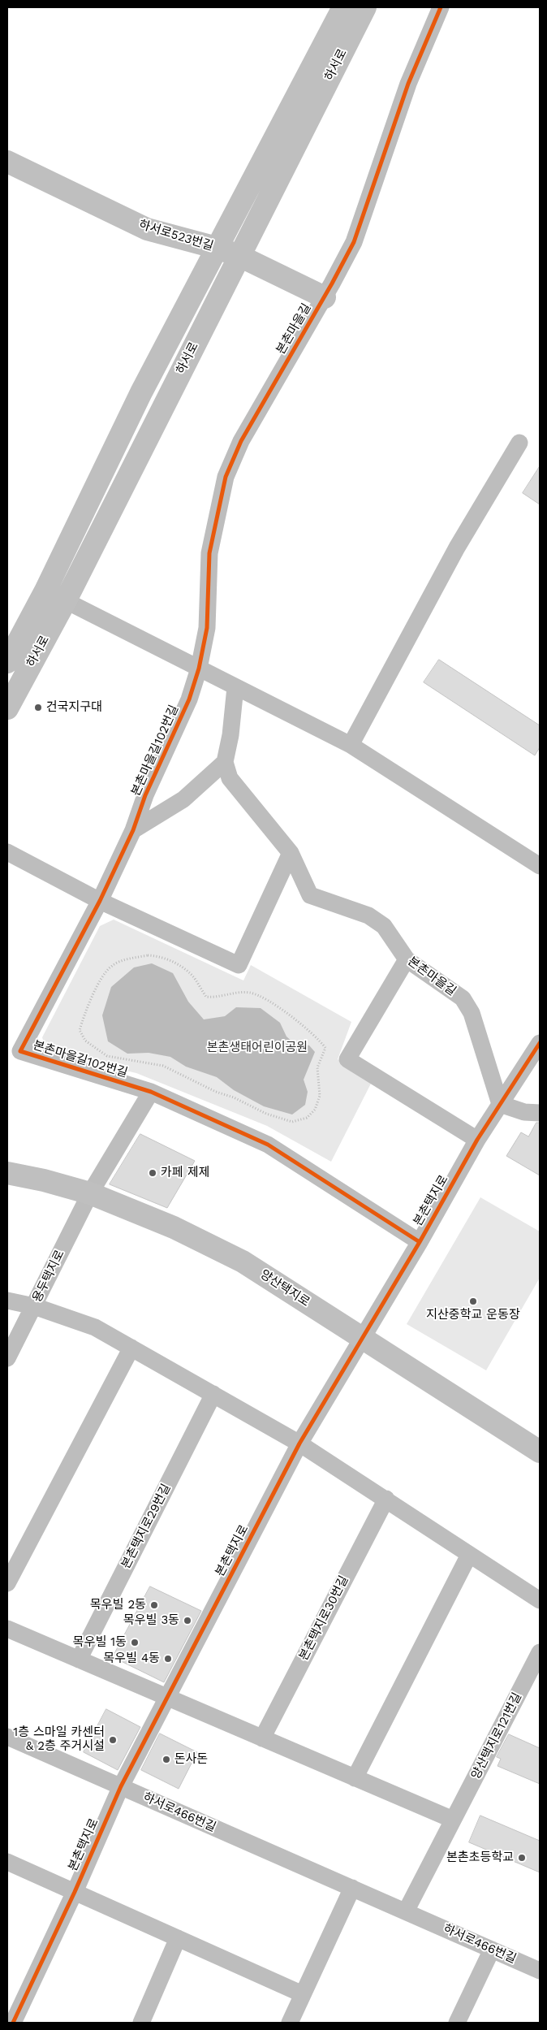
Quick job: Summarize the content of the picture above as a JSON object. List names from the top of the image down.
{
  "streets": {
    "main road": ["하서로", "하서로523번길", "양산택지로"],
    "street": [
      "본촌마을길",
      "본촌마을길102번길",
      "본촌택지로",
      "용두택지로",
      "본촌택지로29번길",
      "본촌택지로30번길",
      "양산택지로121번길",
      "하서로466번길"
    ]
  },
  "crossings": [
    ["하서로", "하서로523번길"],
    ["하서로523번길", "본촌마을길"],
    ["본촌마을길", "본촌마을길102번길"],
    ["본촌마을길", "본촌택지로"],
    ["본촌마을길102번길", "본촌택지로"],
    ["본촌마을길102번길", "용두택지로"],
    ["본촌택지로", "양산택지로"],
    ["본촌택지로", "하서로466번길"],
    ["용두택지로", "양산택지로"],
    ["양산택지로121번길", "하서로466번길"]
  ],
  "parks": ["본촌생태어린이공원"],
  "places": [
    "건국지구대",
    "카페 제제",
    "지산중학교 운동장",
    "목우빌 2동",
    "목우빌 3동",
    "목우빌 1동",
    "목우빌 4동",
    "1층 스마일 카센터 & 2층 주거시설",
    "돈사돈",
    "본촌초등학교"
  ]
}
